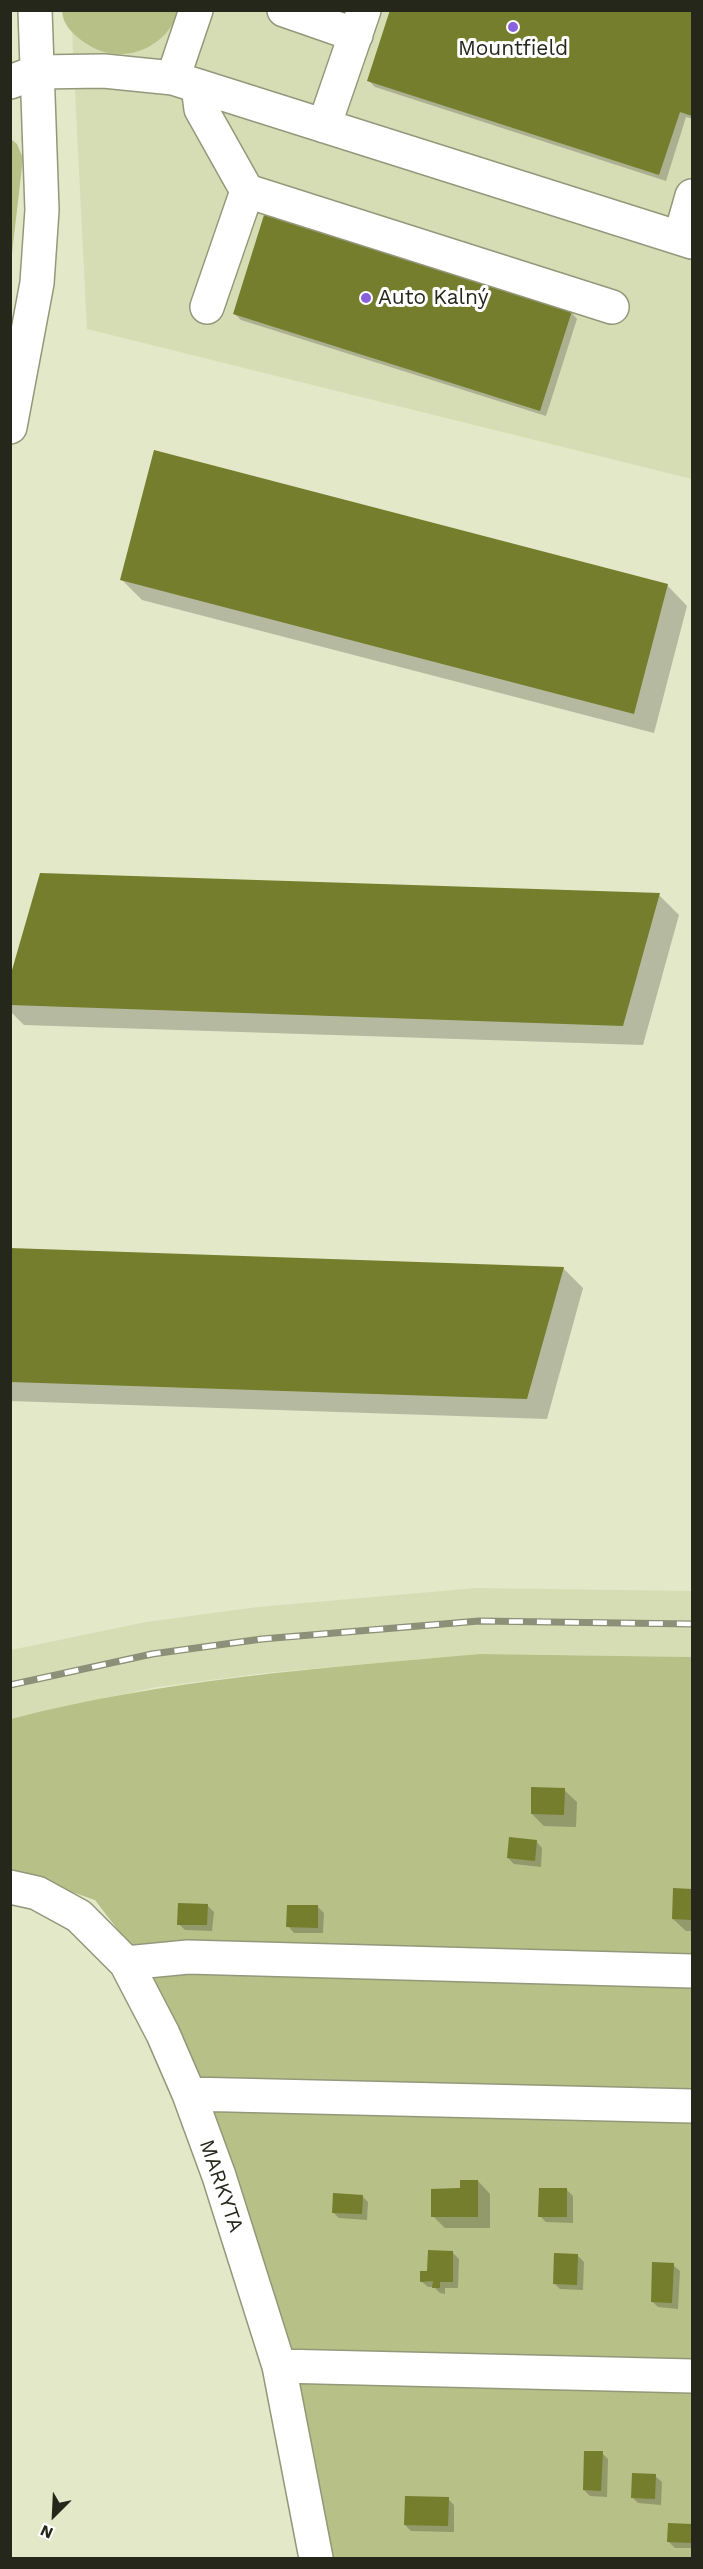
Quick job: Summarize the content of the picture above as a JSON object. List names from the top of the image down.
{
  "streets": {
    "street": ["MARKYTA"]
  },
  "places": ["Mountfield", "Auto Kalný"],
  "north": "bottom left"
}
